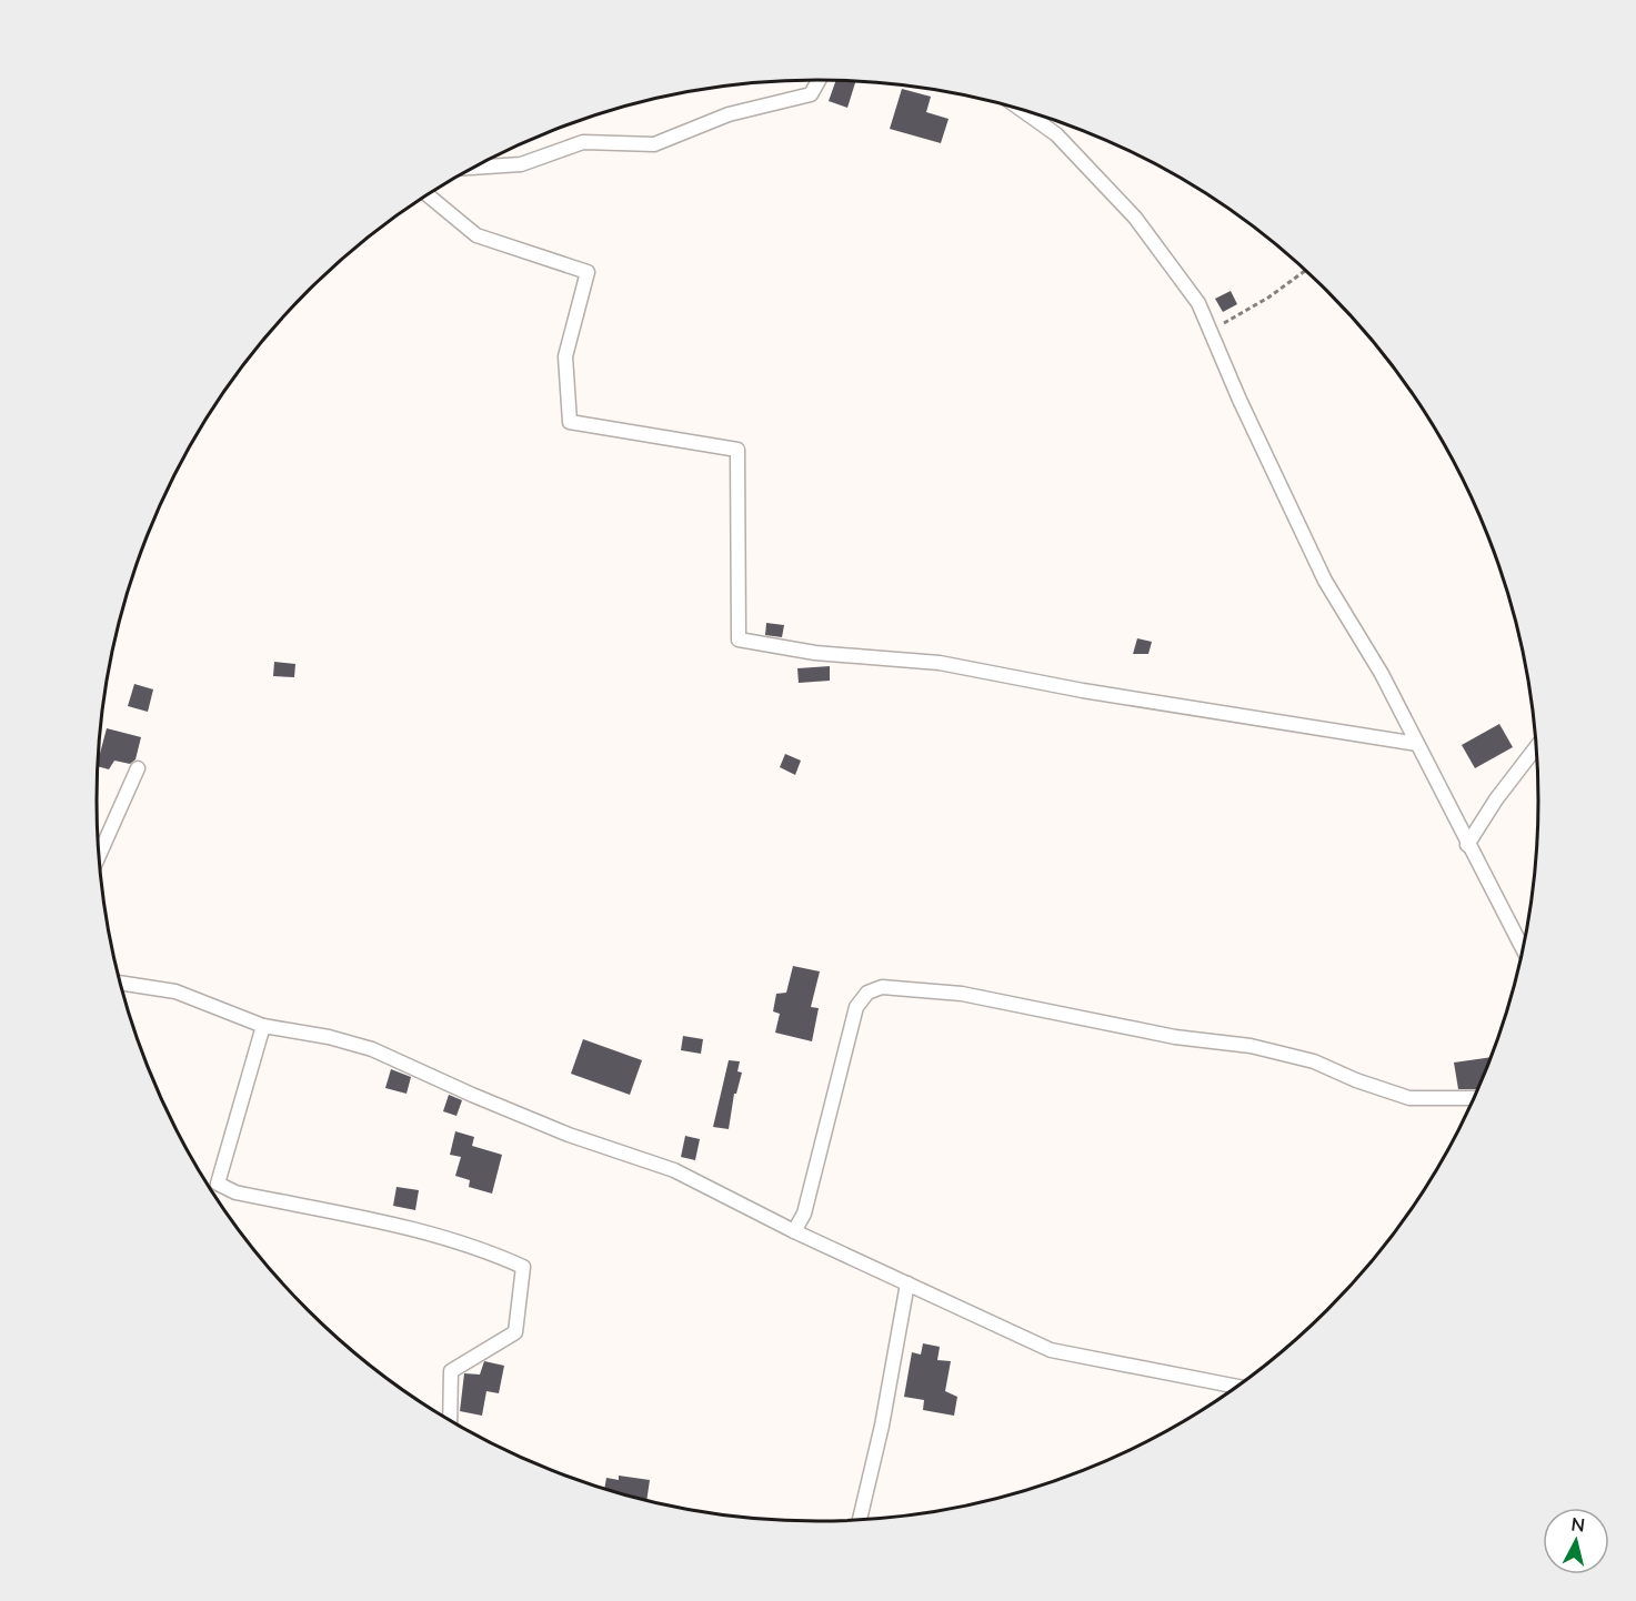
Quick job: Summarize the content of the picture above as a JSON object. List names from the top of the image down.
{
  "north": "top"
}
